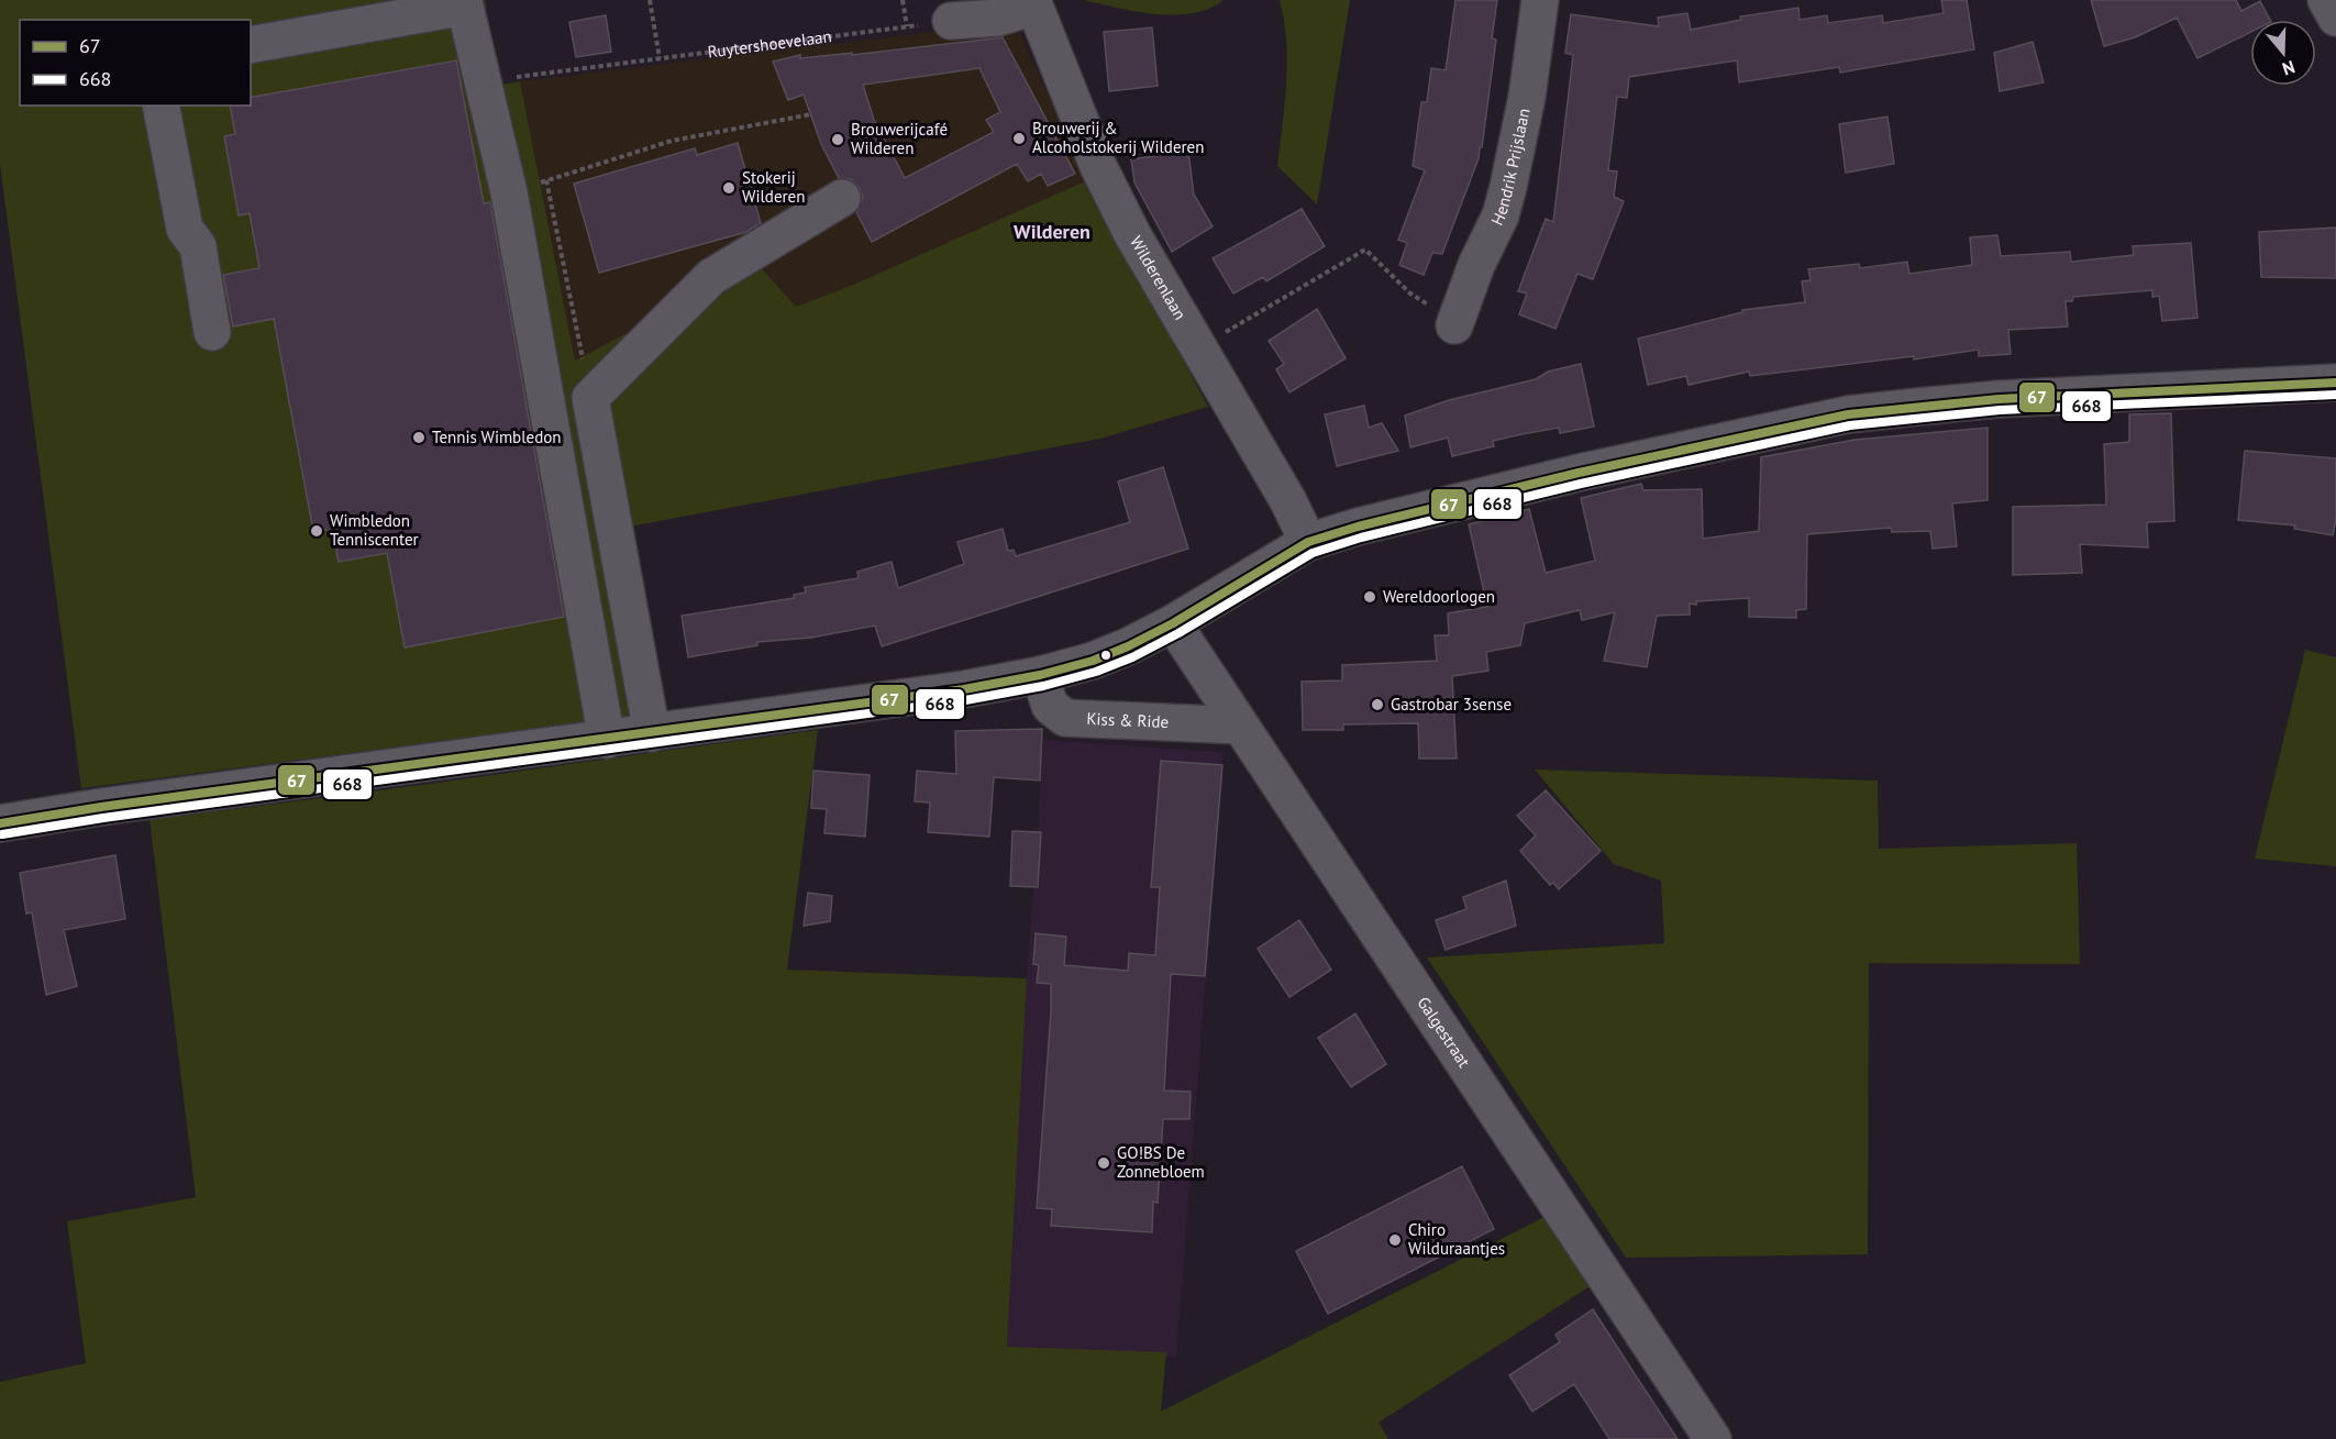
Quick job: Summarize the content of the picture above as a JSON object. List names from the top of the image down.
{
  "streets": {
    "street": [
      "Hendrik Prijslaan",
      "Wilderenlaan",
      "Kiss & Ride",
      "Galgestraat"
    ],
    "path": ["Ruytershoevelaan"]
  },
  "crossings": [
    ["Kiss & Ride", "Galgestraat"]
  ],
  "districts": ["Wilderen"],
  "places": [
    "Brouwerij & Alcoholstokerij Wilderen",
    "Brouwerijcafé Wilderen",
    "Stokerij Wilderen",
    "Tennis Wimbledon",
    "Wimbledon Tenniscenter",
    "Wereldoorlogen",
    "Gastrobar 3sense",
    "GO!BS De Zonnebloem",
    "Chiro Wilduraantjes"
  ],
  "lines": ["transit line 67", "transit line 668"],
  "legend": ["67", "668"],
  "north": "bottom"
}
